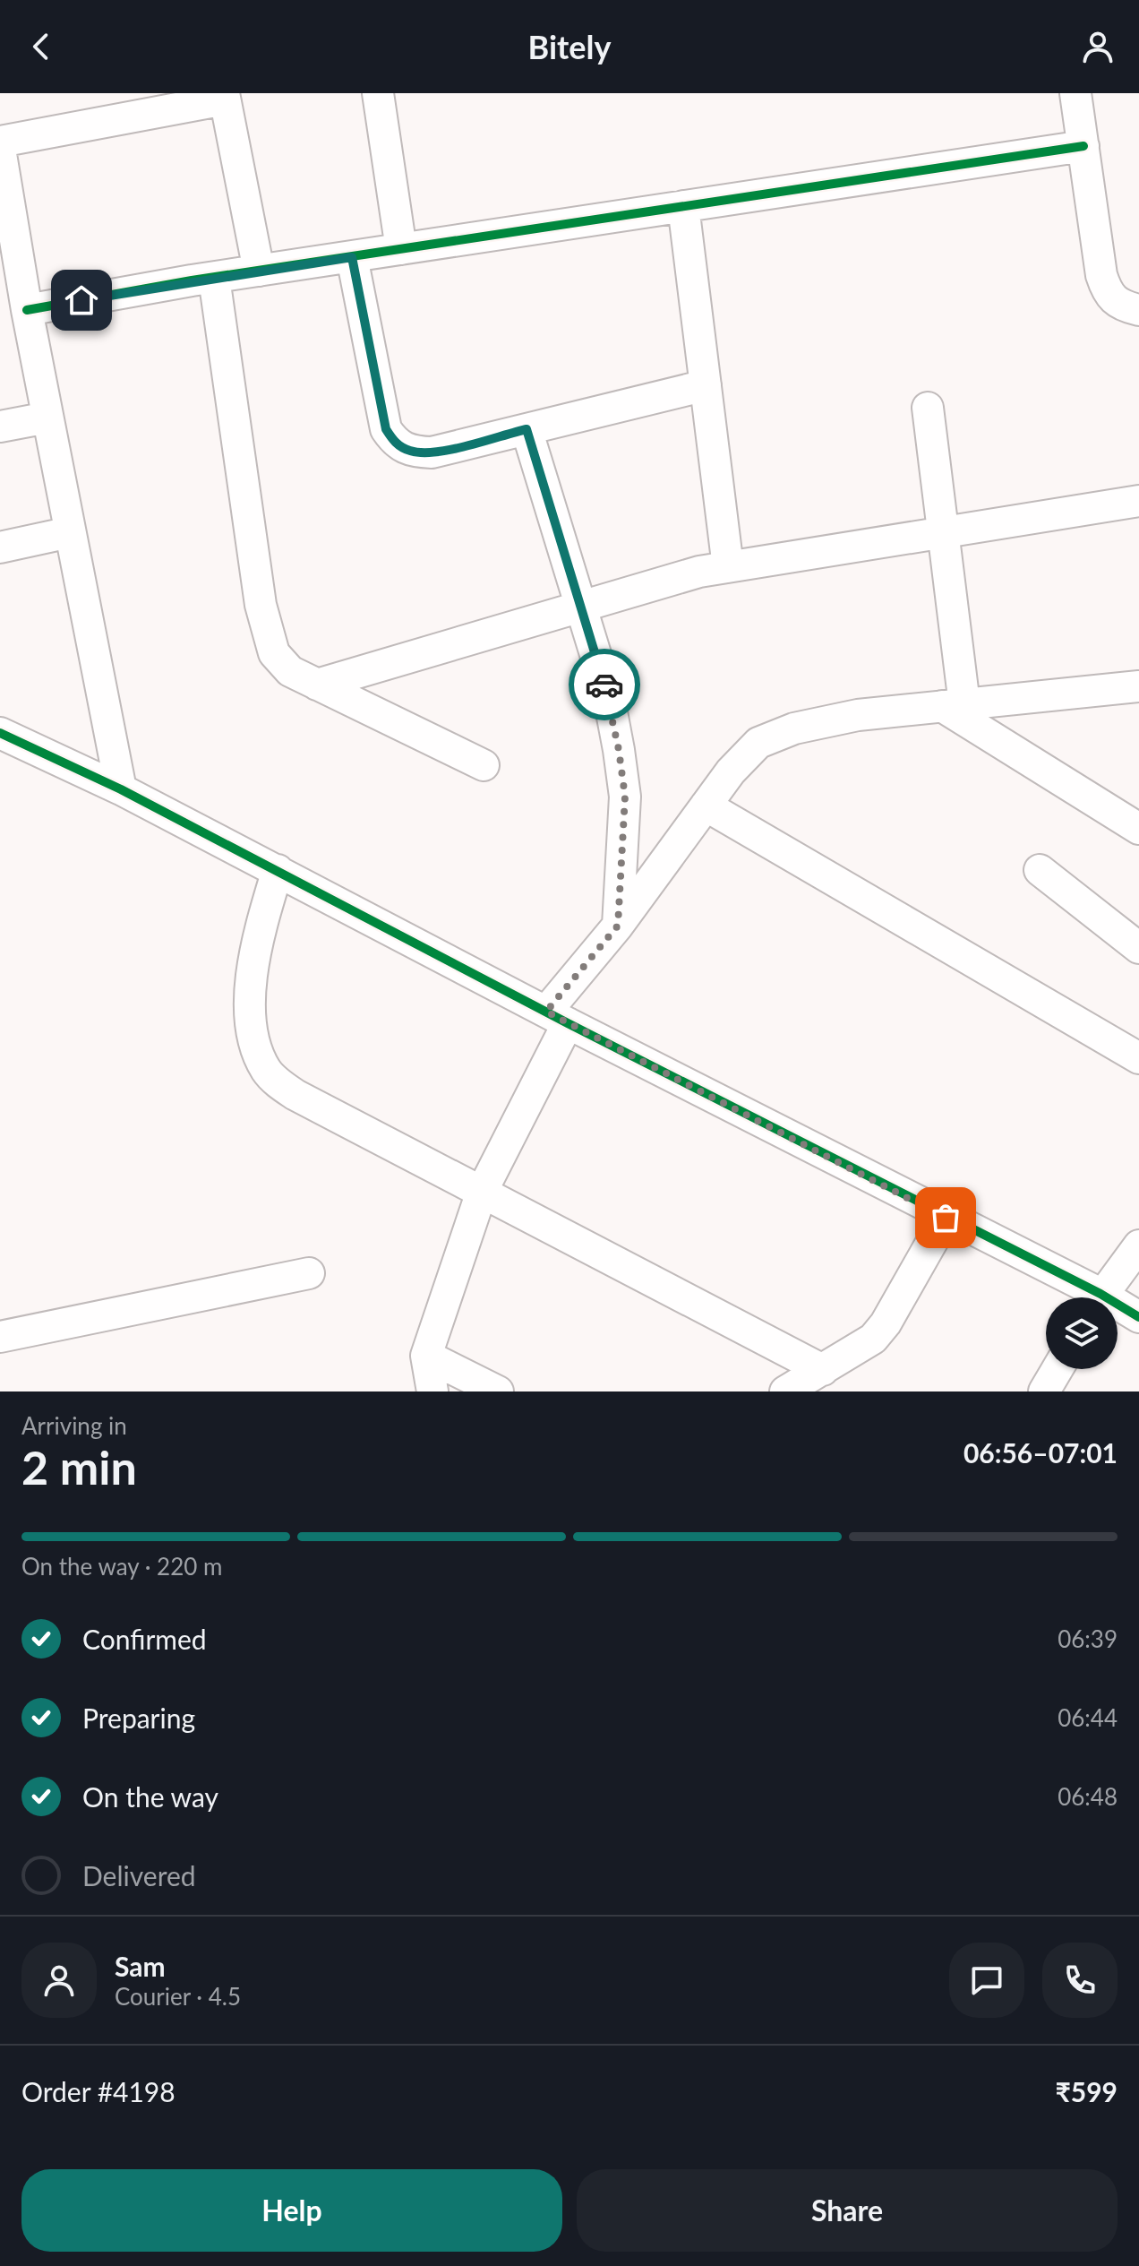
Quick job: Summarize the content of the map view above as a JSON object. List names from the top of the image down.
{
  "page": {
    "header": "Bitely",
    "heading": ["2 min", "Arriving in", "06:56–07:01"],
    "panel": [
      "Sam",
      "Courier · 4.5",
      "Order #4198",
      "₹599"
    ],
    "bar": "On the way · 220 m",
    "list": [
      ["Confirmed", "06:39"],
      ["Preparing", "06:44"],
      ["On the way", "06:48"],
      "Delivered"
    ],
    "buttons": ["Help", "Share"]
  }
}
